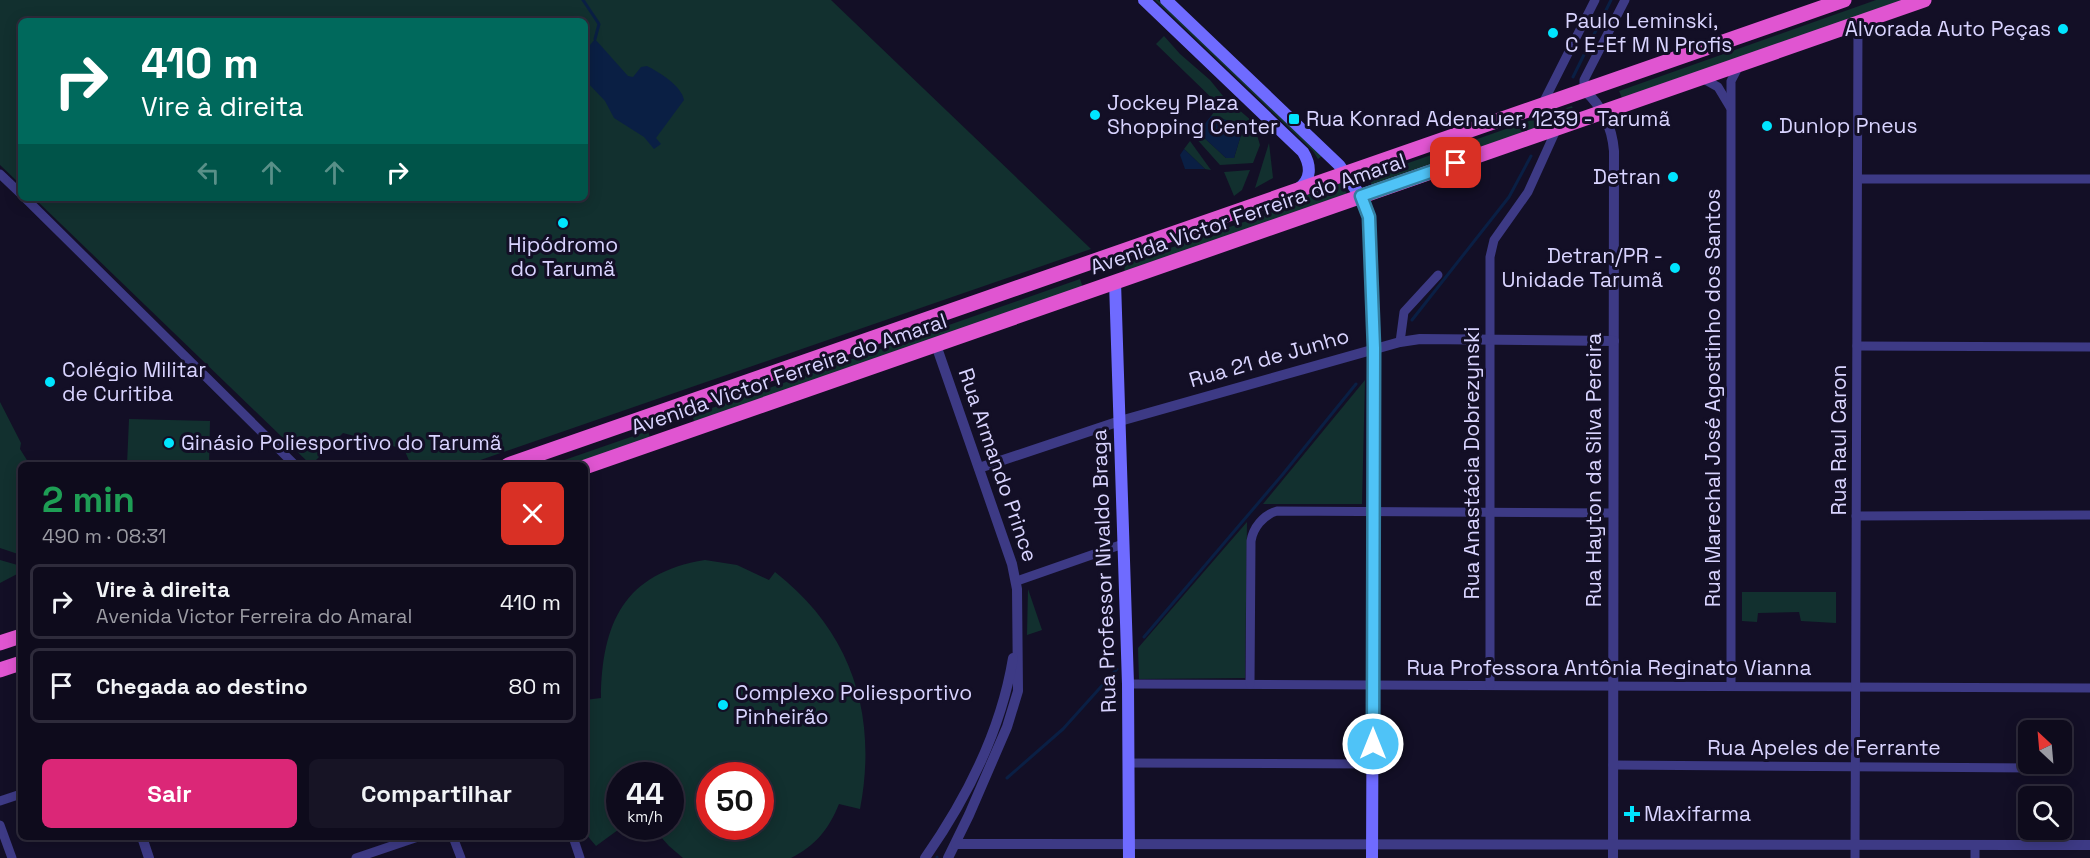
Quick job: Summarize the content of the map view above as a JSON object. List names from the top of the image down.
{
  "streets": {
    "highway": ["Avenida Victor Ferreira do Amaral"],
    "main road": ["Rua Professor Nivaldo Braga"],
    "street": [
      "Rua 21 de Junho",
      "Rua Marechal José Agostinho dos Santos",
      "Rua Raul Caron",
      "Rua Anastácia Dobrezynski",
      "Rua Armando Prince",
      "Rua Hayton da Silva Pereira",
      "Rua Professora Antônia Reginato Vianna",
      "Rua Apeles de Ferrante"
    ]
  },
  "crossings": [
    ["Avenida Victor Ferreira do Amaral", "Rua Marechal José Agostinho dos Santos"],
    ["Avenida Victor Ferreira do Amaral", "Rua Raul Caron"],
    ["Avenida Victor Ferreira do Amaral", "Rua Anastácia Dobrezynski"],
    ["Avenida Victor Ferreira do Amaral", "Rua Armando Prince"],
    ["Avenida Victor Ferreira do Amaral", "Rua Hayton da Silva Pereira"],
    ["Avenida Victor Ferreira do Amaral", "Rua Professor Nivaldo Braga"],
    ["Rua 21 de Junho", "Rua Anastácia Dobrezynski"],
    ["Rua 21 de Junho", "Rua Armando Prince"],
    ["Rua 21 de Junho", "Rua Hayton da Silva Pereira"],
    ["Rua 21 de Junho", "Rua Professor Nivaldo Braga"],
    ["Rua Marechal José Agostinho dos Santos", "Rua Professora Antônia Reginato Vianna"],
    ["Rua Raul Caron", "Rua Professora Antônia Reginato Vianna"],
    ["Rua Raul Caron", "Rua Apeles de Ferrante"],
    ["Rua Anastácia Dobrezynski", "Rua Professora Antônia Reginato Vianna"],
    ["Rua Hayton da Silva Pereira", "Rua Professora Antônia Reginato Vianna"],
    ["Rua Hayton da Silva Pereira", "Rua Apeles de Ferrante"],
    ["Rua Professor Nivaldo Braga", "Rua Professora Antônia Reginato Vianna"]
  ],
  "places": {
    "other": [
      "Alvorada Auto Peças",
      "Paulo Leminski, C E-Ef M N Profis",
      "Jockey Plaza Shopping Center",
      "Dunlop Pneus",
      "Detran",
      "Hipódromo do Tarumã",
      "Detran/PR - Unidade Tarumã",
      "Colégio Militar de Curitiba",
      "Ginásio Poliesportivo do Tarumã",
      "Complexo Poliesportivo Pinheirão"
    ],
    "transit": ["Rua Konrad Adenauer, 1239 - Tarumã"],
    "health": ["Maxifarma"]
  },
  "north": "top left",
  "page": {
    "turn": ["410 m", "Vire à direita"],
    "heading": ["2 min", "490 m · 08:31"],
    "list": [
      {
        "name": "Vire à direita",
        "note": "Avenida Victor Ferreira do Amaral",
        "value": "410 m"
      },
      {
        "name": "Chegada ao destino",
        "value": "80 m"
      }
    ],
    "buttons": ["Sair", "Compartilhar"],
    "speed": "44 km/h",
    "limit": "50"
  }
}
